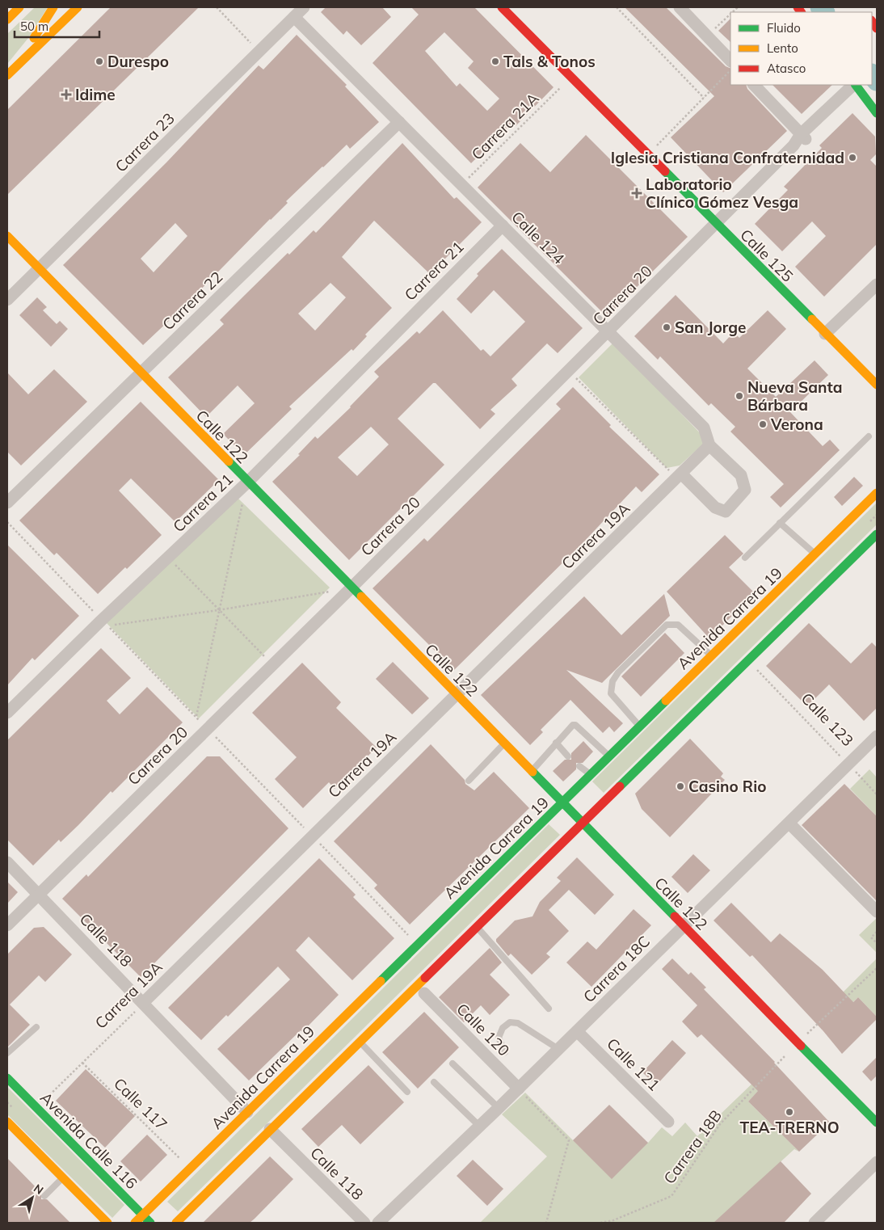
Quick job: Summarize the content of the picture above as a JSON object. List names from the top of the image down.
{
  "streets": {
    "main road": [
      "Calle 125",
      "Calle 122",
      "Avenida Carrera 19",
      "Avenida Calle 116"
    ],
    "street": [
      "Carrera 23",
      "Calle 124",
      "Carrera 21",
      "Carrera 20",
      "Carrera 22",
      "Carrera 19A",
      "Calle 118",
      "Carrera 18C",
      "Calle 120",
      "Calle 121"
    ],
    "path": [
      "Carrera 21A",
      "Calle 123",
      "Calle 117",
      "Carrera 18B"
    ]
  },
  "crossings": [
    ["Carrera 21A", "Calle 124"],
    ["Carrera 23", "Calle 124"],
    ["Carrera 23", "Calle 122"],
    ["Calle 124", "Carrera 21"],
    ["Calle 124", "Carrera 20"],
    ["Calle 124", "Carrera 22"],
    ["Calle 124", "Carrera 19A"],
    ["Calle 125", "Carrera 20"],
    ["Carrera 21", "Calle 122"],
    ["Carrera 20", "Calle 122"],
    ["Carrera 20", "Calle 118"],
    ["Carrera 22", "Calle 122"],
    ["Calle 122", "Carrera 19A"],
    ["Calle 122", "Avenida Carrera 19"],
    ["Calle 122", "Carrera 18C"],
    ["Carrera 19A", "Calle 118"],
    ["Carrera 19A", "Calle 117"],
    ["Carrera 19A", "Avenida Calle 116"],
    ["Avenida Carrera 19", "Calle 118"],
    ["Avenida Carrera 19", "Avenida Calle 116"],
    ["Calle 123", "Carrera 18C"],
    ["Carrera 18C", "Calle 120"],
    ["Carrera 18C", "Calle 121"]
  ],
  "places": {
    "other": [
      "Durespo",
      "Tals & Tonos",
      "Iglesia Cristiana Confraternidad",
      "San Jorge",
      "Nueva Santa Bárbara",
      "Verona",
      "Casino Rio",
      "TEA-TRERNO"
    ],
    "health": ["Idime", "Laboratorio Clínico Gómez Vesga"]
  },
  "legend": ["Fluido", "Lento", "Atasco"],
  "scale_bar": "50 m",
  "north": "top right"
}
